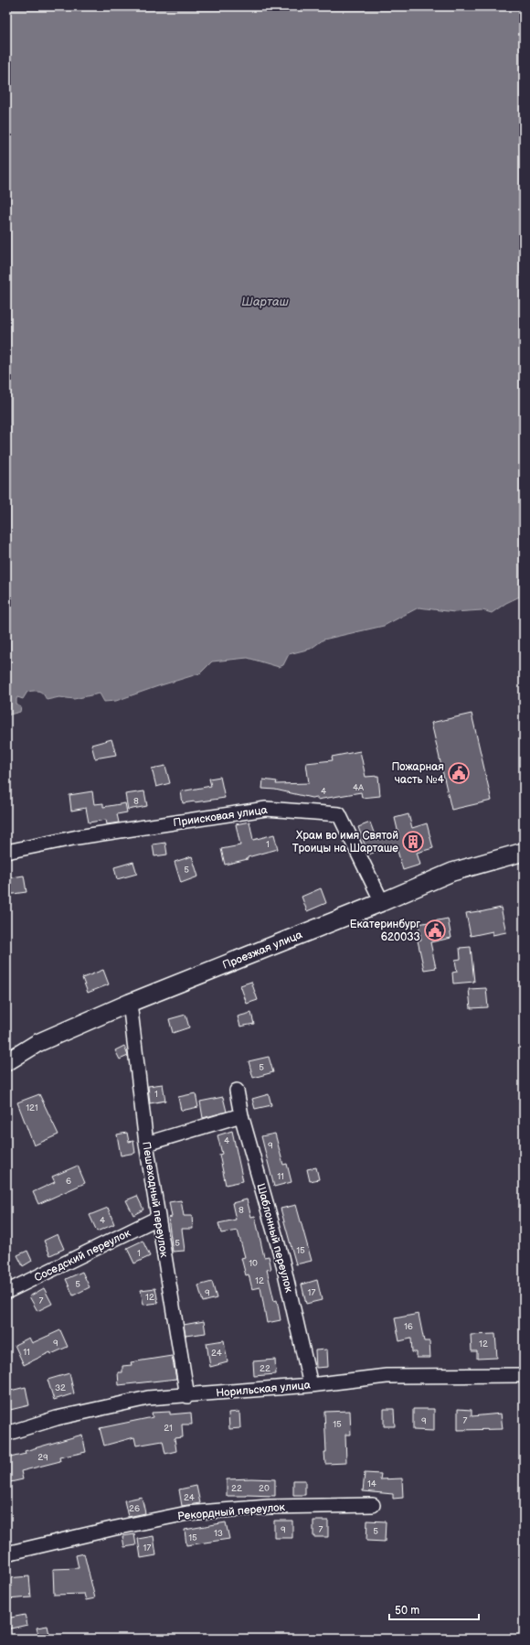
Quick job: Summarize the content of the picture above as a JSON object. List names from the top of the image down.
{
  "streets": {
    "main road": ["Проезжая улица"],
    "street": [
      "Приисковая улица",
      "Пешеходный переулок",
      "Шаблонный переулок",
      "Соседский переулок",
      "Норильская улица",
      "Рекордный переулок"
    ]
  },
  "crossings": [
    ["Приисковая улица", "Проезжая улица"],
    ["Проезжая улица", "Пешеходный переулок"],
    ["Пешеходный переулок", "Соседский переулок"],
    ["Пешеходный переулок", "Норильская улица"],
    ["Шаблонный переулок", "Норильская улица"]
  ],
  "water": ["Шарташ"],
  "places": {
    "public building": ["Пожарная часть №4", "Екатеринбург 620033"],
    "building": ["Храм во имя Святой Троицы на Шарташе"]
  },
  "house_numbers": [
    "4А",
    "4",
    "8",
    "1",
    "5",
    "5",
    "1",
    "121",
    "4",
    "9",
    "11",
    "6",
    "8",
    "4",
    "5",
    "15",
    "1",
    "10",
    "12",
    "5",
    "9",
    "17",
    "12",
    "7",
    "16",
    "9",
    "12",
    "11",
    "24",
    "22",
    "32",
    "9",
    "7",
    "15",
    "21",
    "29",
    "14",
    "22",
    "20",
    "24",
    "26",
    "9",
    "7",
    "5",
    "13",
    "15",
    "17"
  ],
  "scale_bar": "50 m"
}
